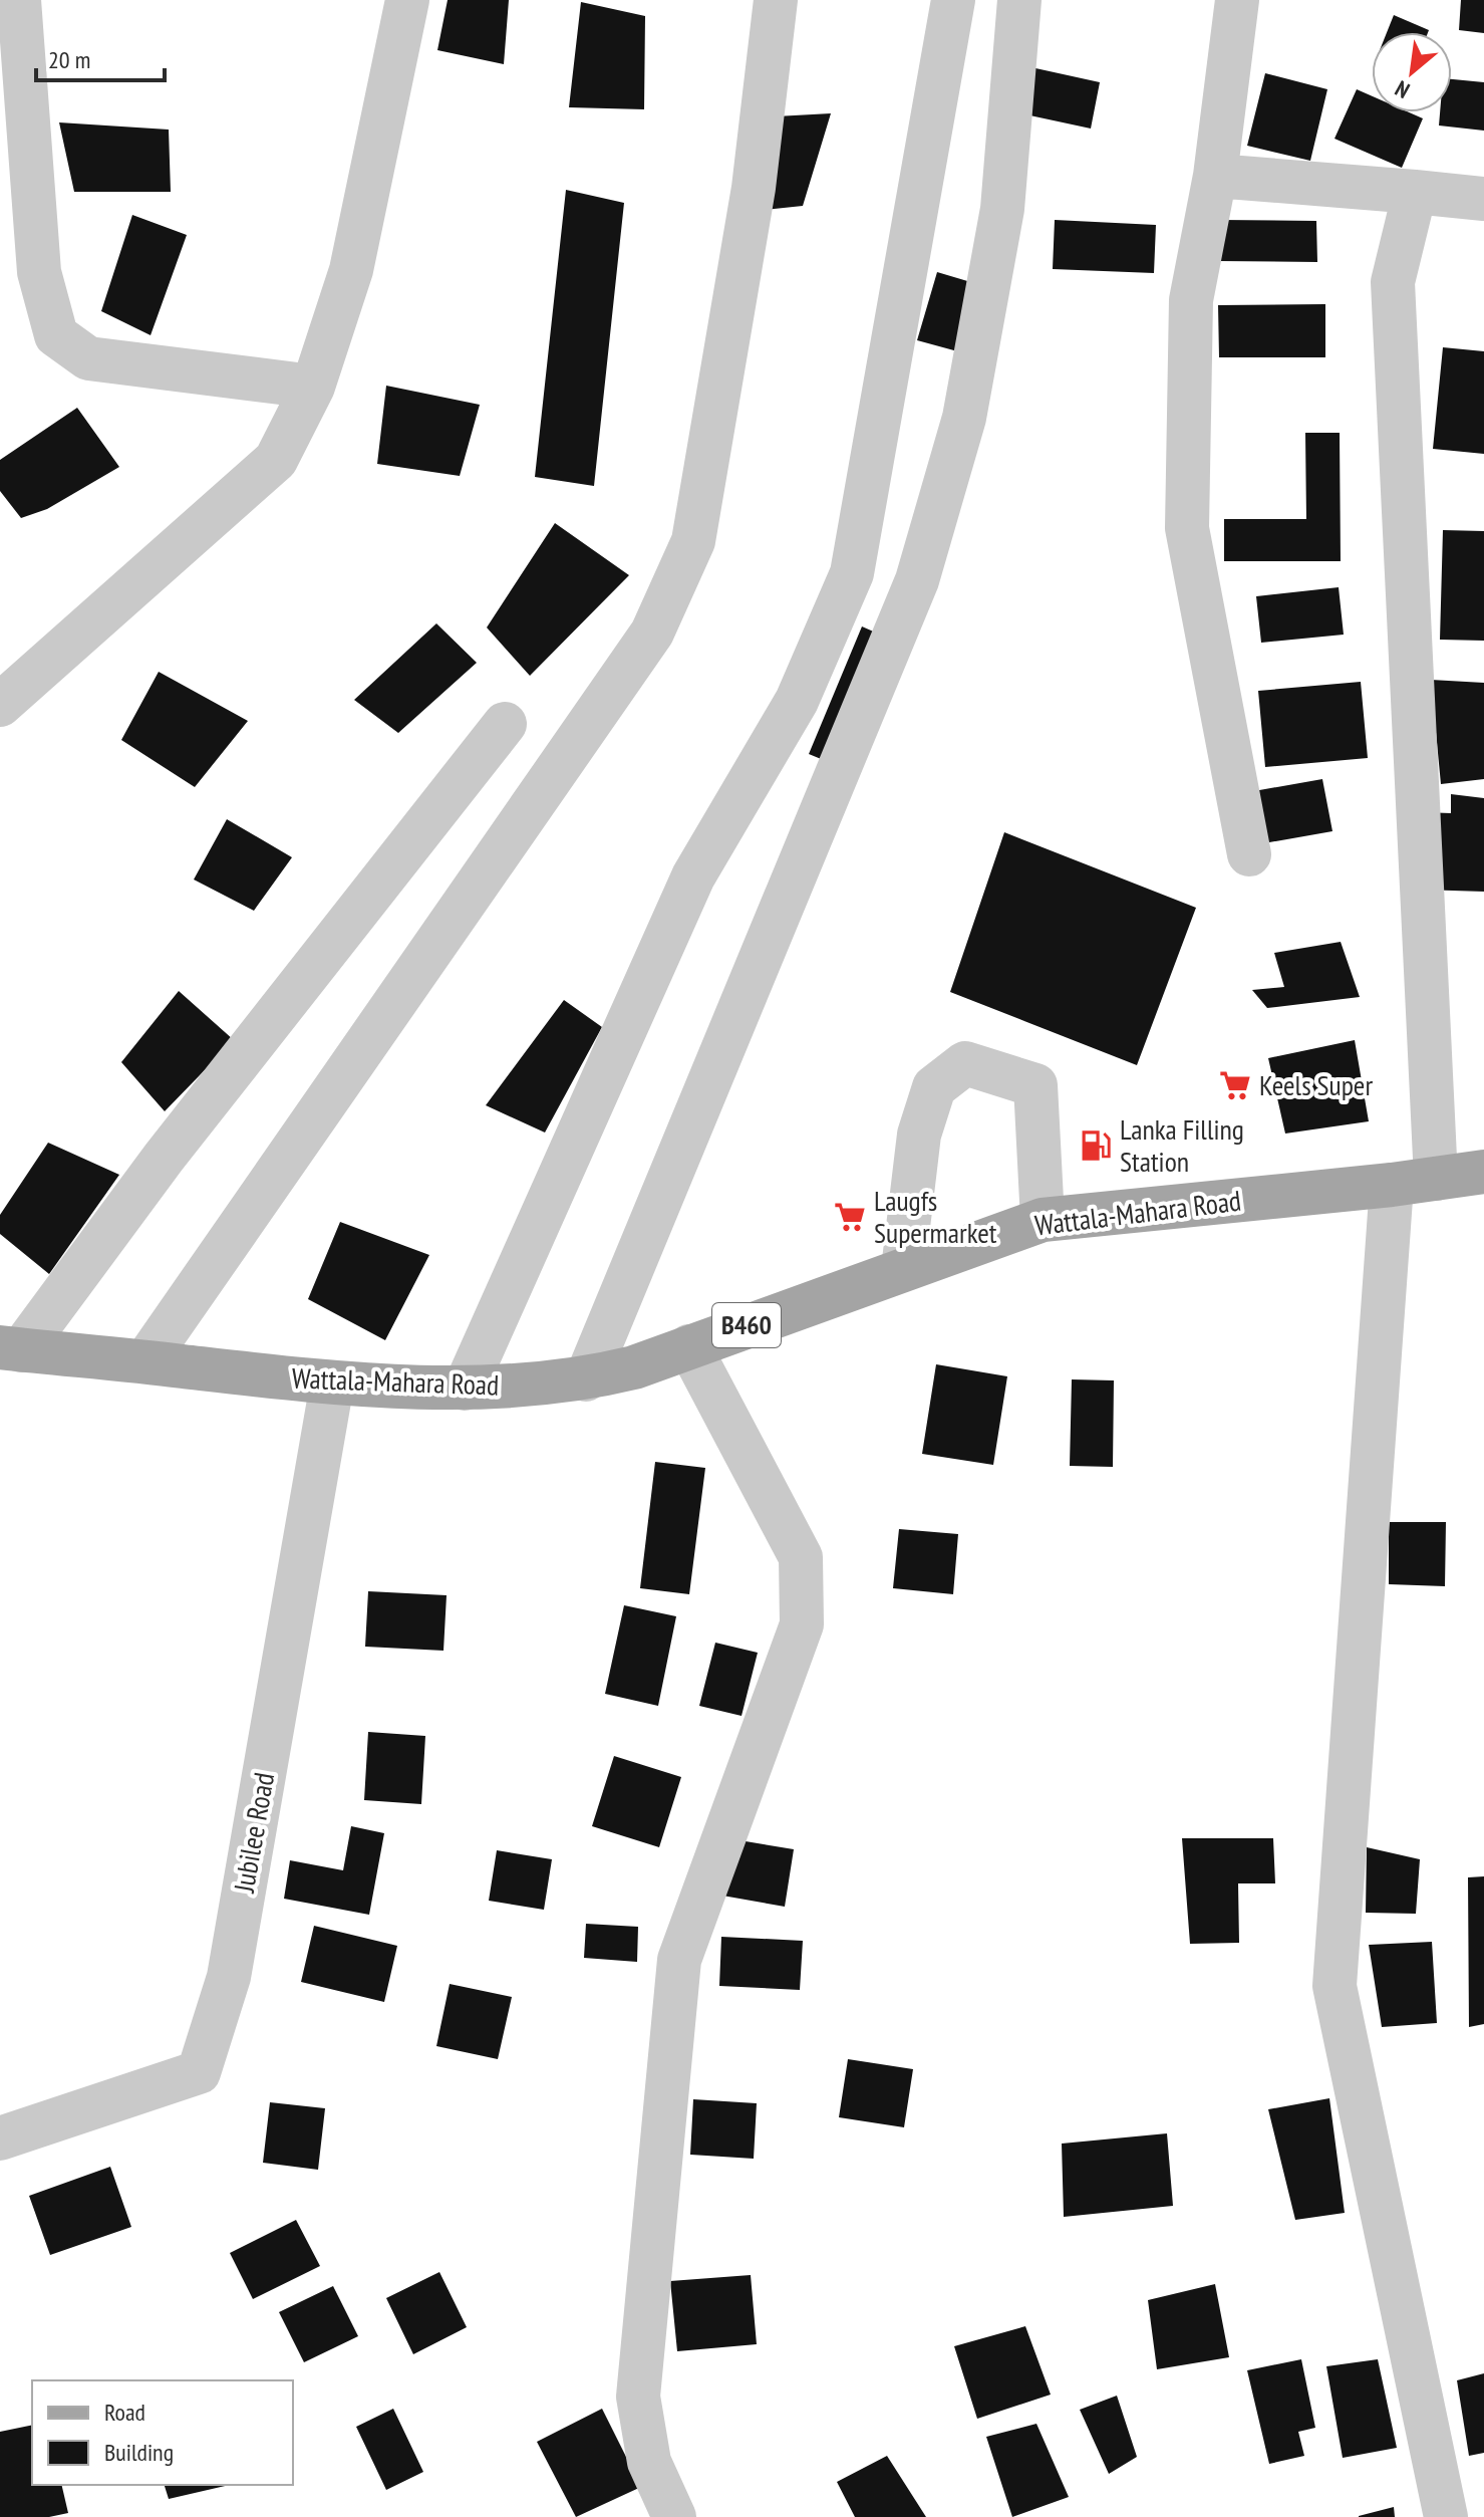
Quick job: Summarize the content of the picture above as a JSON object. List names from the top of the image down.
{
  "streets": {
    "main road": ["Wattala-Mahara Road", "B460"],
    "street": ["Jubilee Road"]
  },
  "crossings": [
    ["Wattala-Mahara Road", "Jubilee Road"]
  ],
  "places": {
    "supermarket": ["Keels Super", "Laugfs Supermarket"],
    "fuel station": ["Lanka Filling Station"]
  },
  "legend": ["Road", "Building"],
  "scale_bar": "20 m",
  "north": "bottom left"
}
